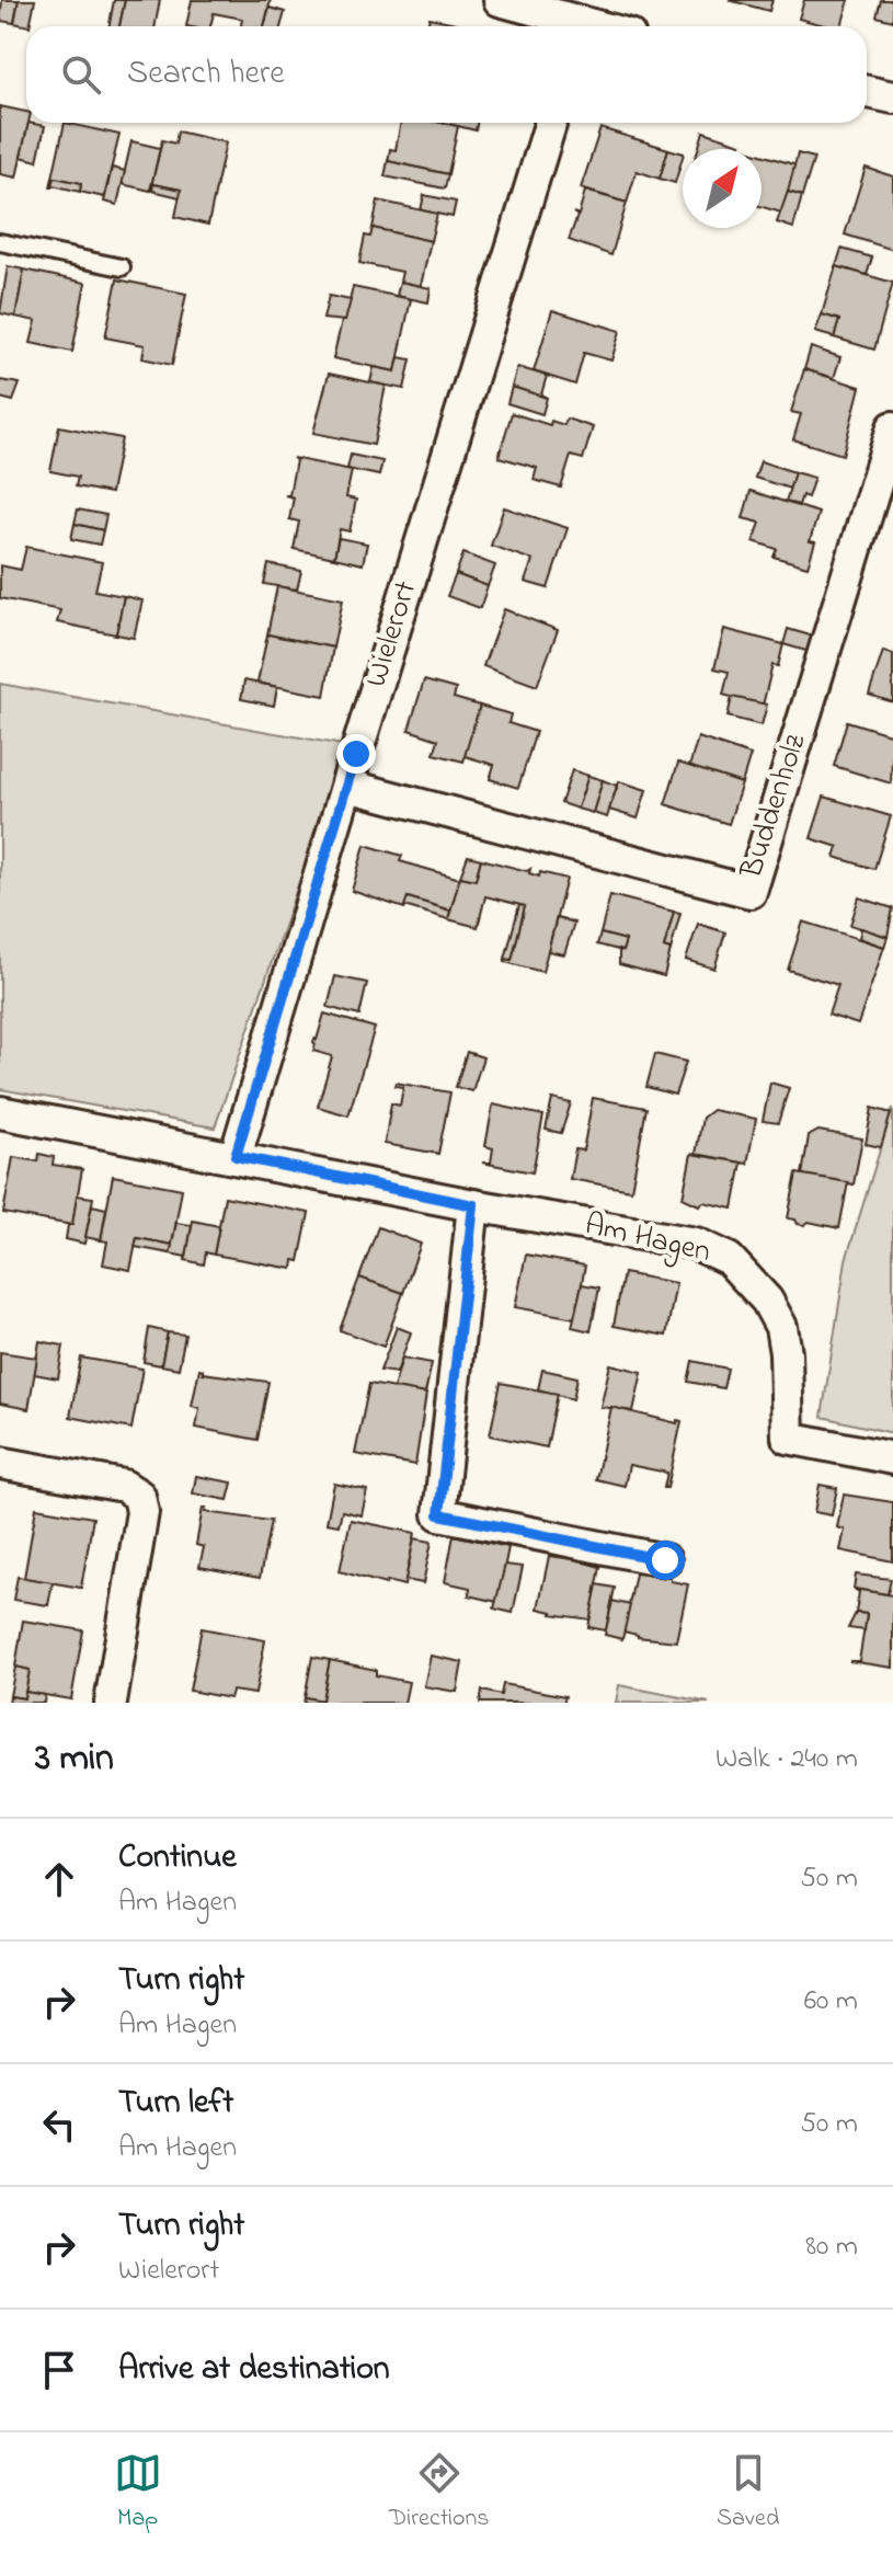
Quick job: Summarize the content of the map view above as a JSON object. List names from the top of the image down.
{
  "streets": {
    "street": ["Wielerort", "Buddenholz", "Am Hagen"]
  },
  "crossings": [
    ["Wielerort", "Buddenholz"],
    ["Wielerort", "Am Hagen"]
  ],
  "north": "top right",
  "page": {
    "search": "Search here",
    "heading": ["3 min", "Walk · 240 m"],
    "list": [
      ["Continue", "Am Hagen", "50 m"],
      ["Turn right", "Am Hagen", "60 m"],
      ["Turn left", "Am Hagen", "50 m"],
      ["Turn right", "Wielerort", "80 m"],
      "Arrive at destination"
    ],
    "nav": ["Map", "Directions", "Saved"]
  }
}
